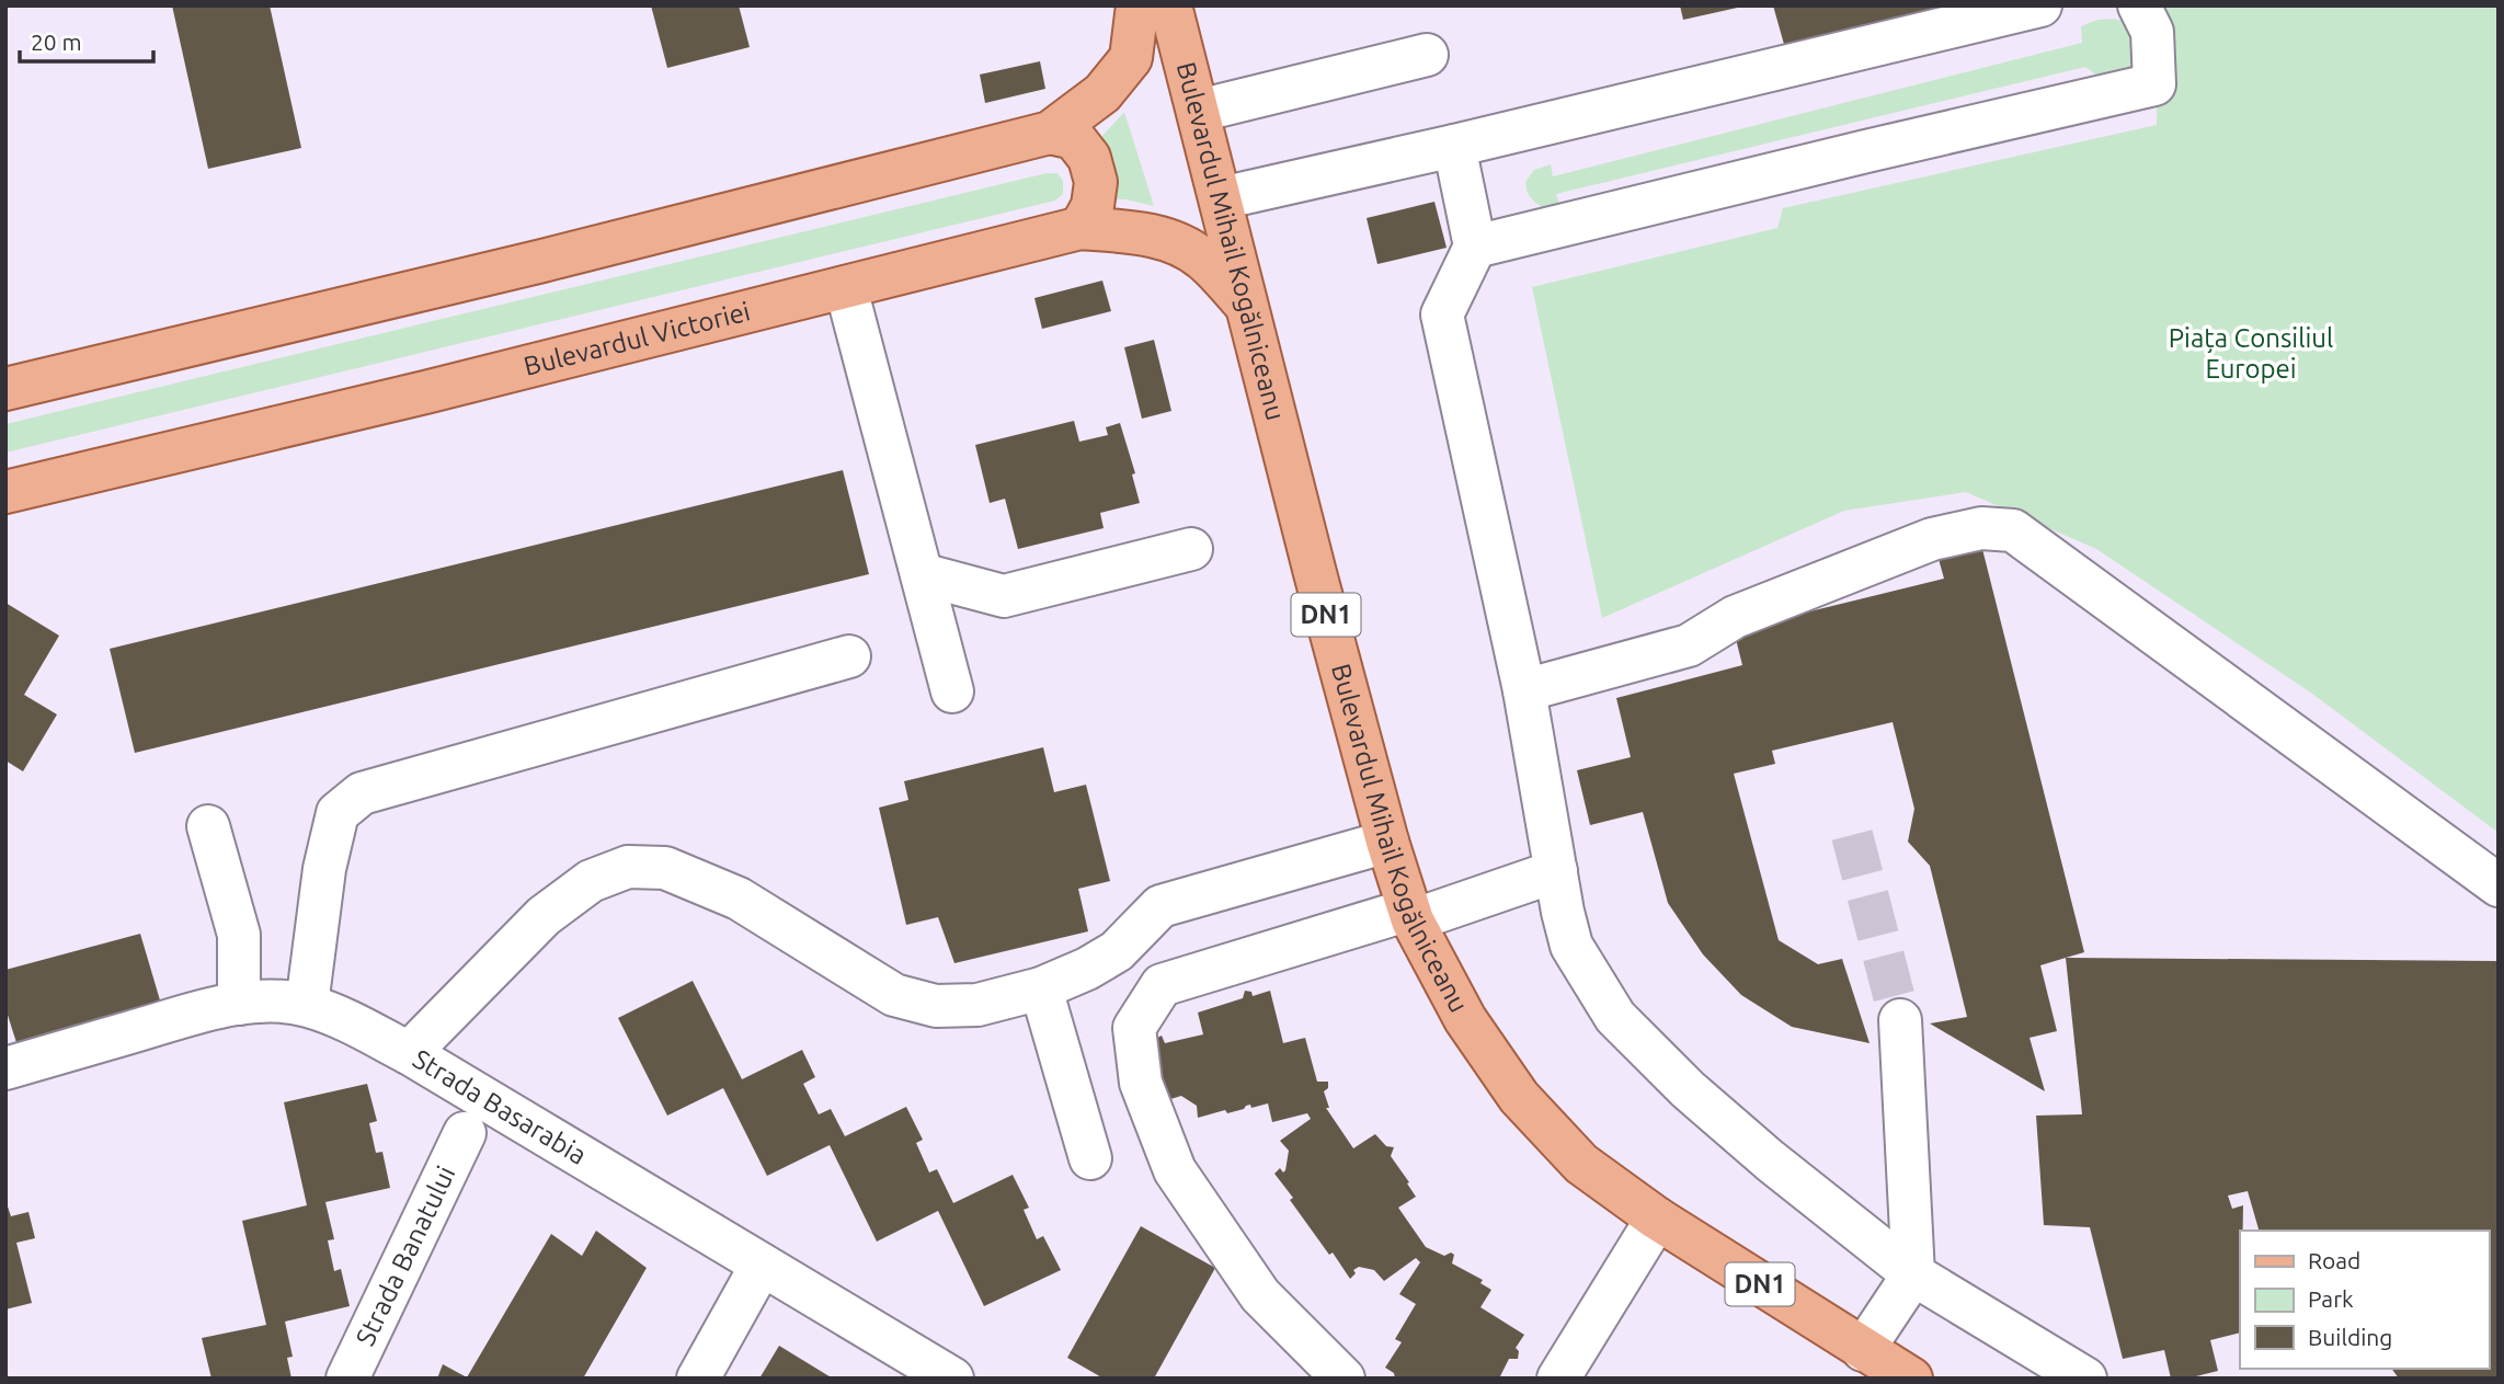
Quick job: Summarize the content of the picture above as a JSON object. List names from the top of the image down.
{
  "streets": {
    "main road": ["Bulevardul Mihail Kogălniceanu", "Bulevardul Victoriei", "DN1"],
    "street": ["Strada Basarabia", "Strada Banatului"]
  },
  "crossings": [
    ["Bulevardul Mihail Kogălniceanu", "Bulevardul Victoriei"]
  ],
  "parks": ["Piața Consiliul Europei"],
  "legend": ["Road", "Park", "Building"],
  "scale_bar": "20 m"
}
